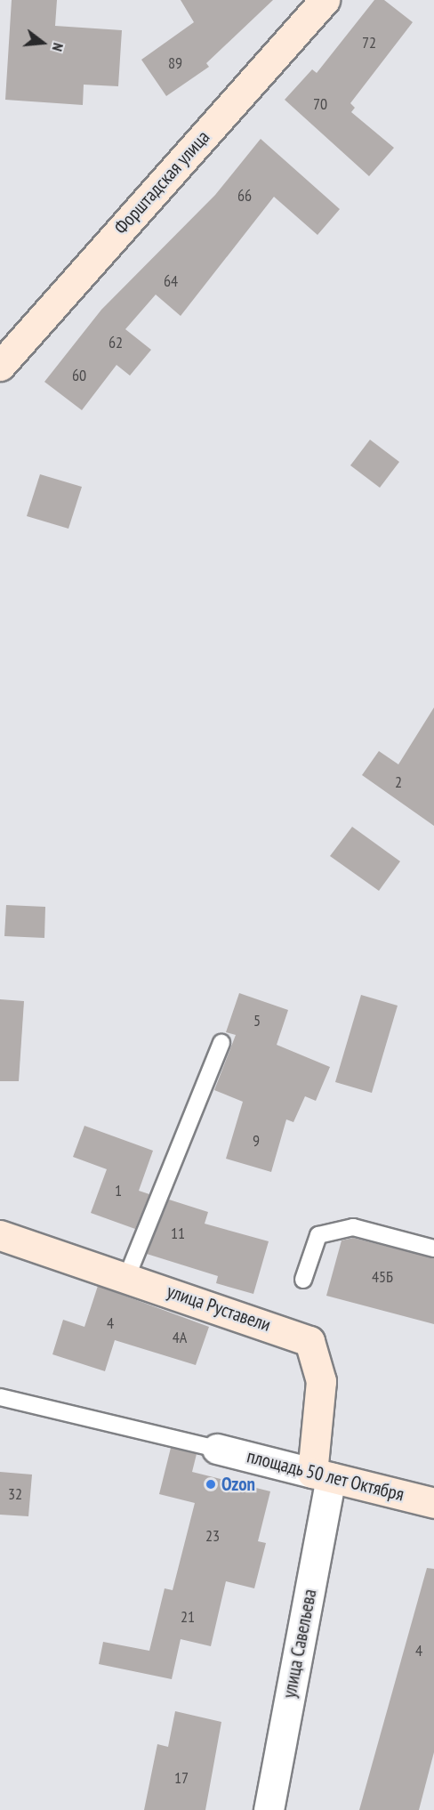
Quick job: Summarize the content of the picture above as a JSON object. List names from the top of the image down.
{
  "streets": {
    "street": [
      "Форштадская улица",
      "улица Руставели",
      "площадь 50 лет Октября",
      "улица Савельева"
    ]
  },
  "crossings": [
    ["улица Руставели", "площадь 50 лет Октября"],
    ["улица Руставели", "улица Савельева"],
    ["площадь 50 лет Октября", "улица Савельева"]
  ],
  "places": ["Ozon"],
  "house_numbers": [
    "72",
    "89",
    "70",
    "66",
    "64",
    "62",
    "60",
    "2",
    "5",
    "9",
    "1",
    "11",
    "45Б",
    "4",
    "4А",
    "32",
    "23",
    "21",
    "4",
    "17"
  ],
  "north": "right"
}
